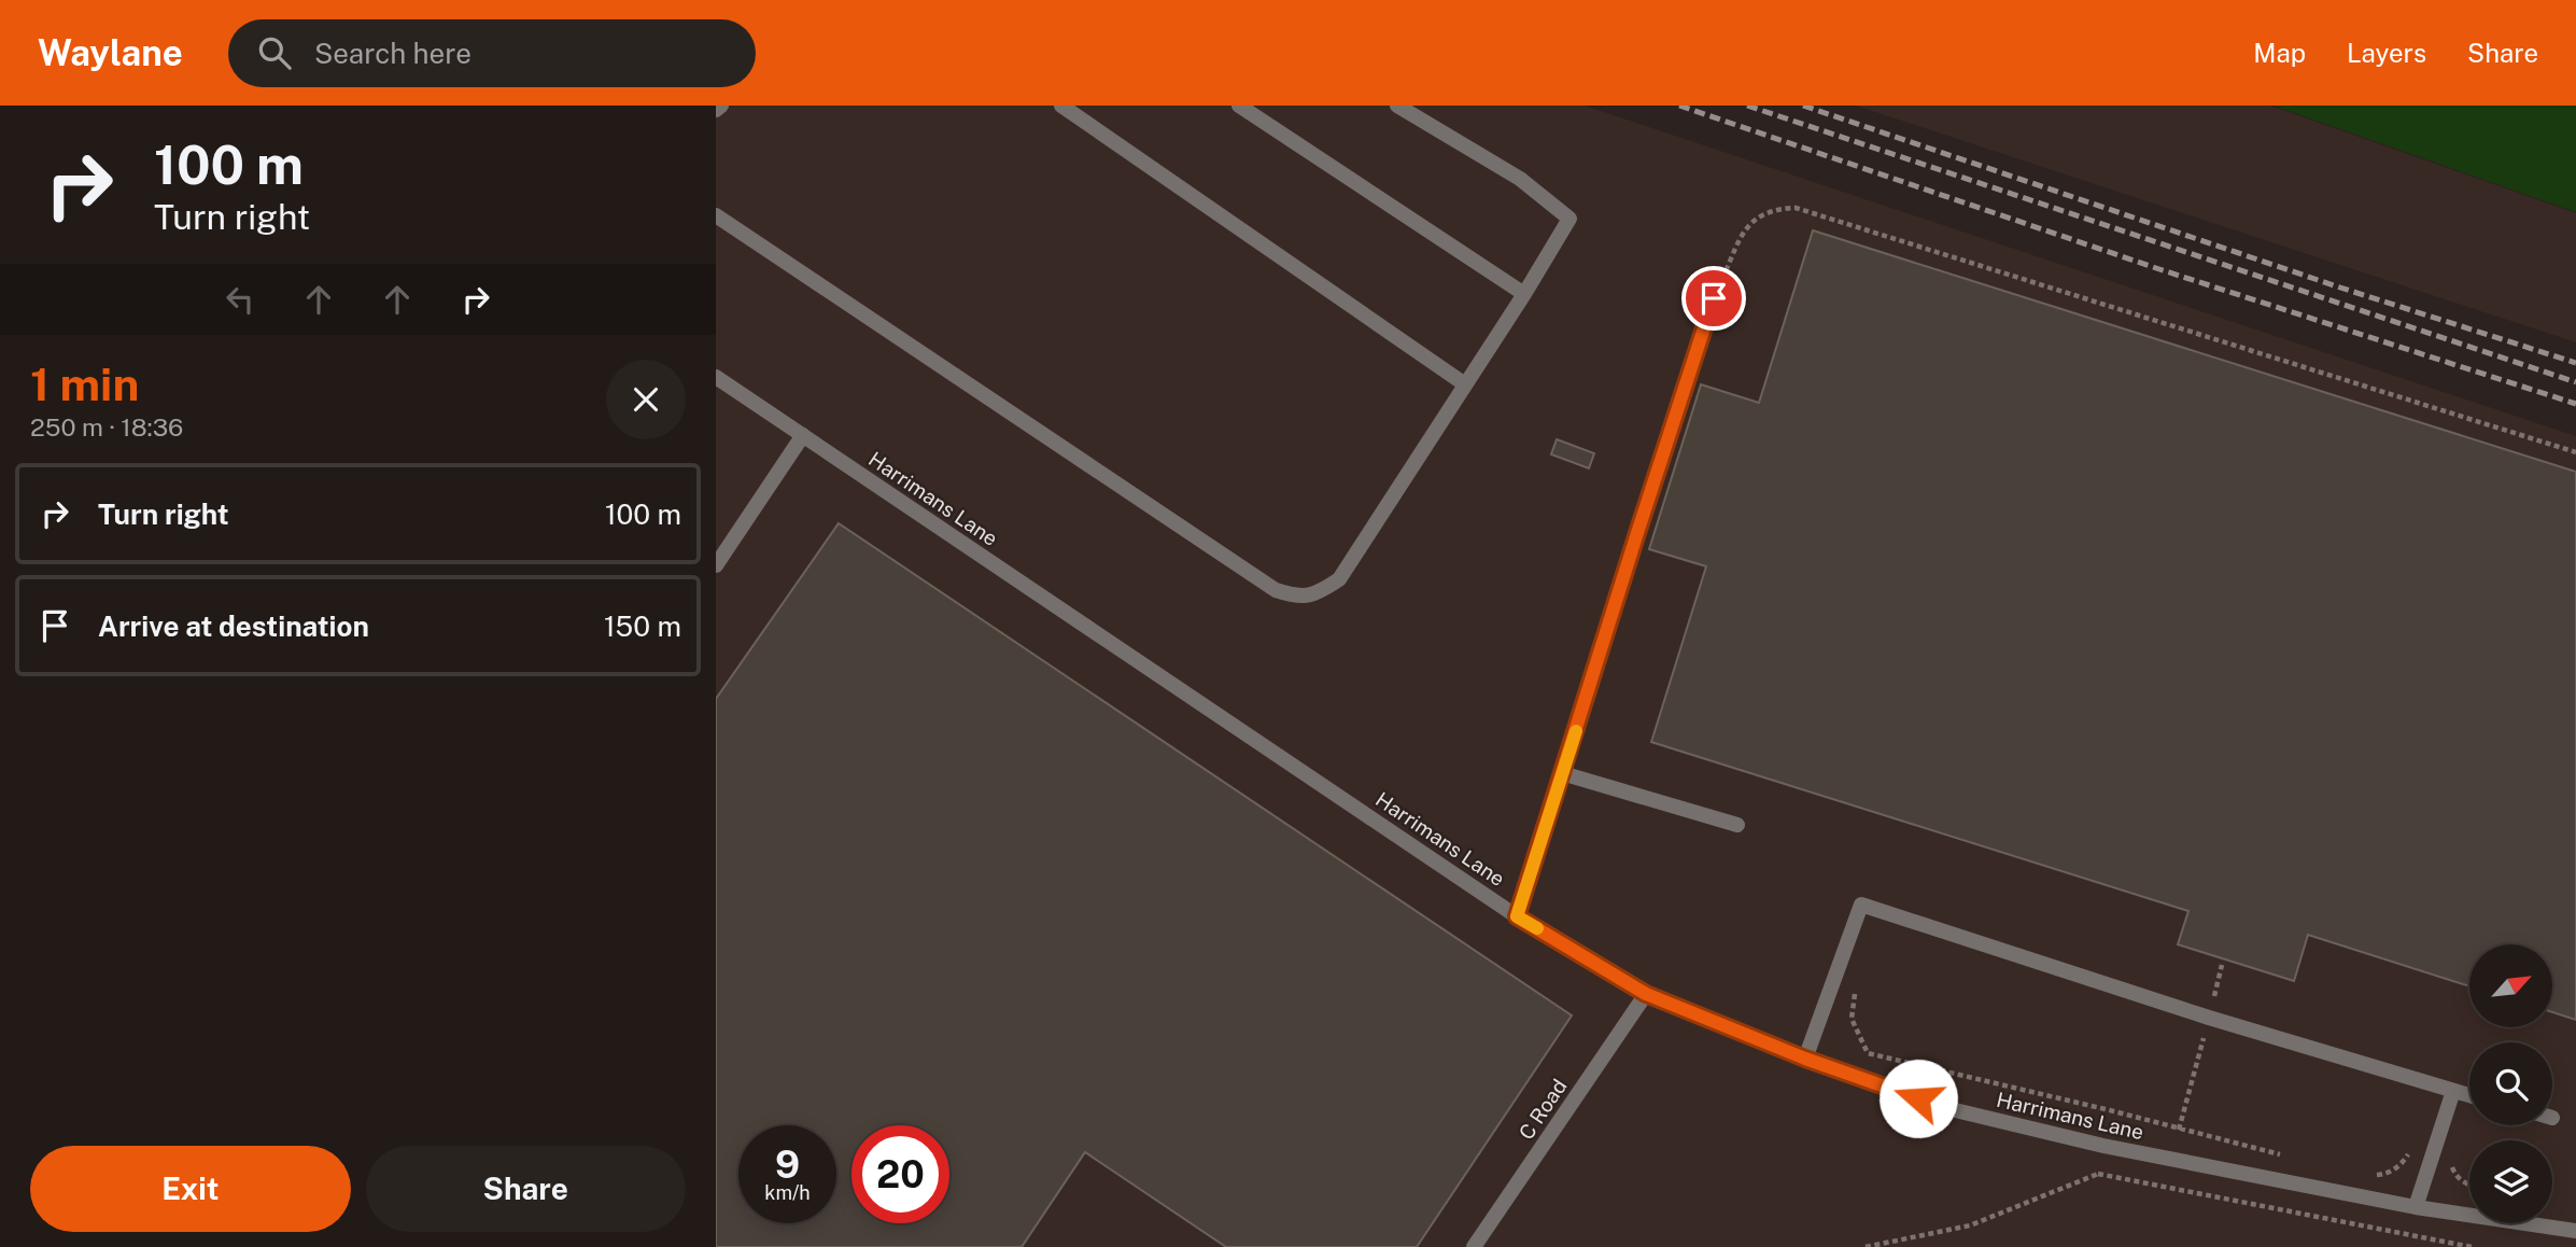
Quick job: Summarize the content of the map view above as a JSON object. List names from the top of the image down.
{
  "streets": {
    "lane": ["Harrimans Lane", "C Road"]
  },
  "crossings": [
    ["Harrimans Lane", "C Road"]
  ],
  "north": "top right",
  "page": {
    "header": "Waylane",
    "search": "Search here",
    "nav": ["Map", "Layers", "Share"],
    "turn": ["100 m", "Turn right"],
    "heading": ["1 min", "250 m · 18:36"],
    "list": [
      {
        "name": "Turn right",
        "value": "100 m"
      },
      {
        "name": "Arrive at destination",
        "value": "150 m"
      }
    ],
    "speed": "9 km/h",
    "limit": "20",
    "buttons": ["Exit", "Share"]
  }
}
